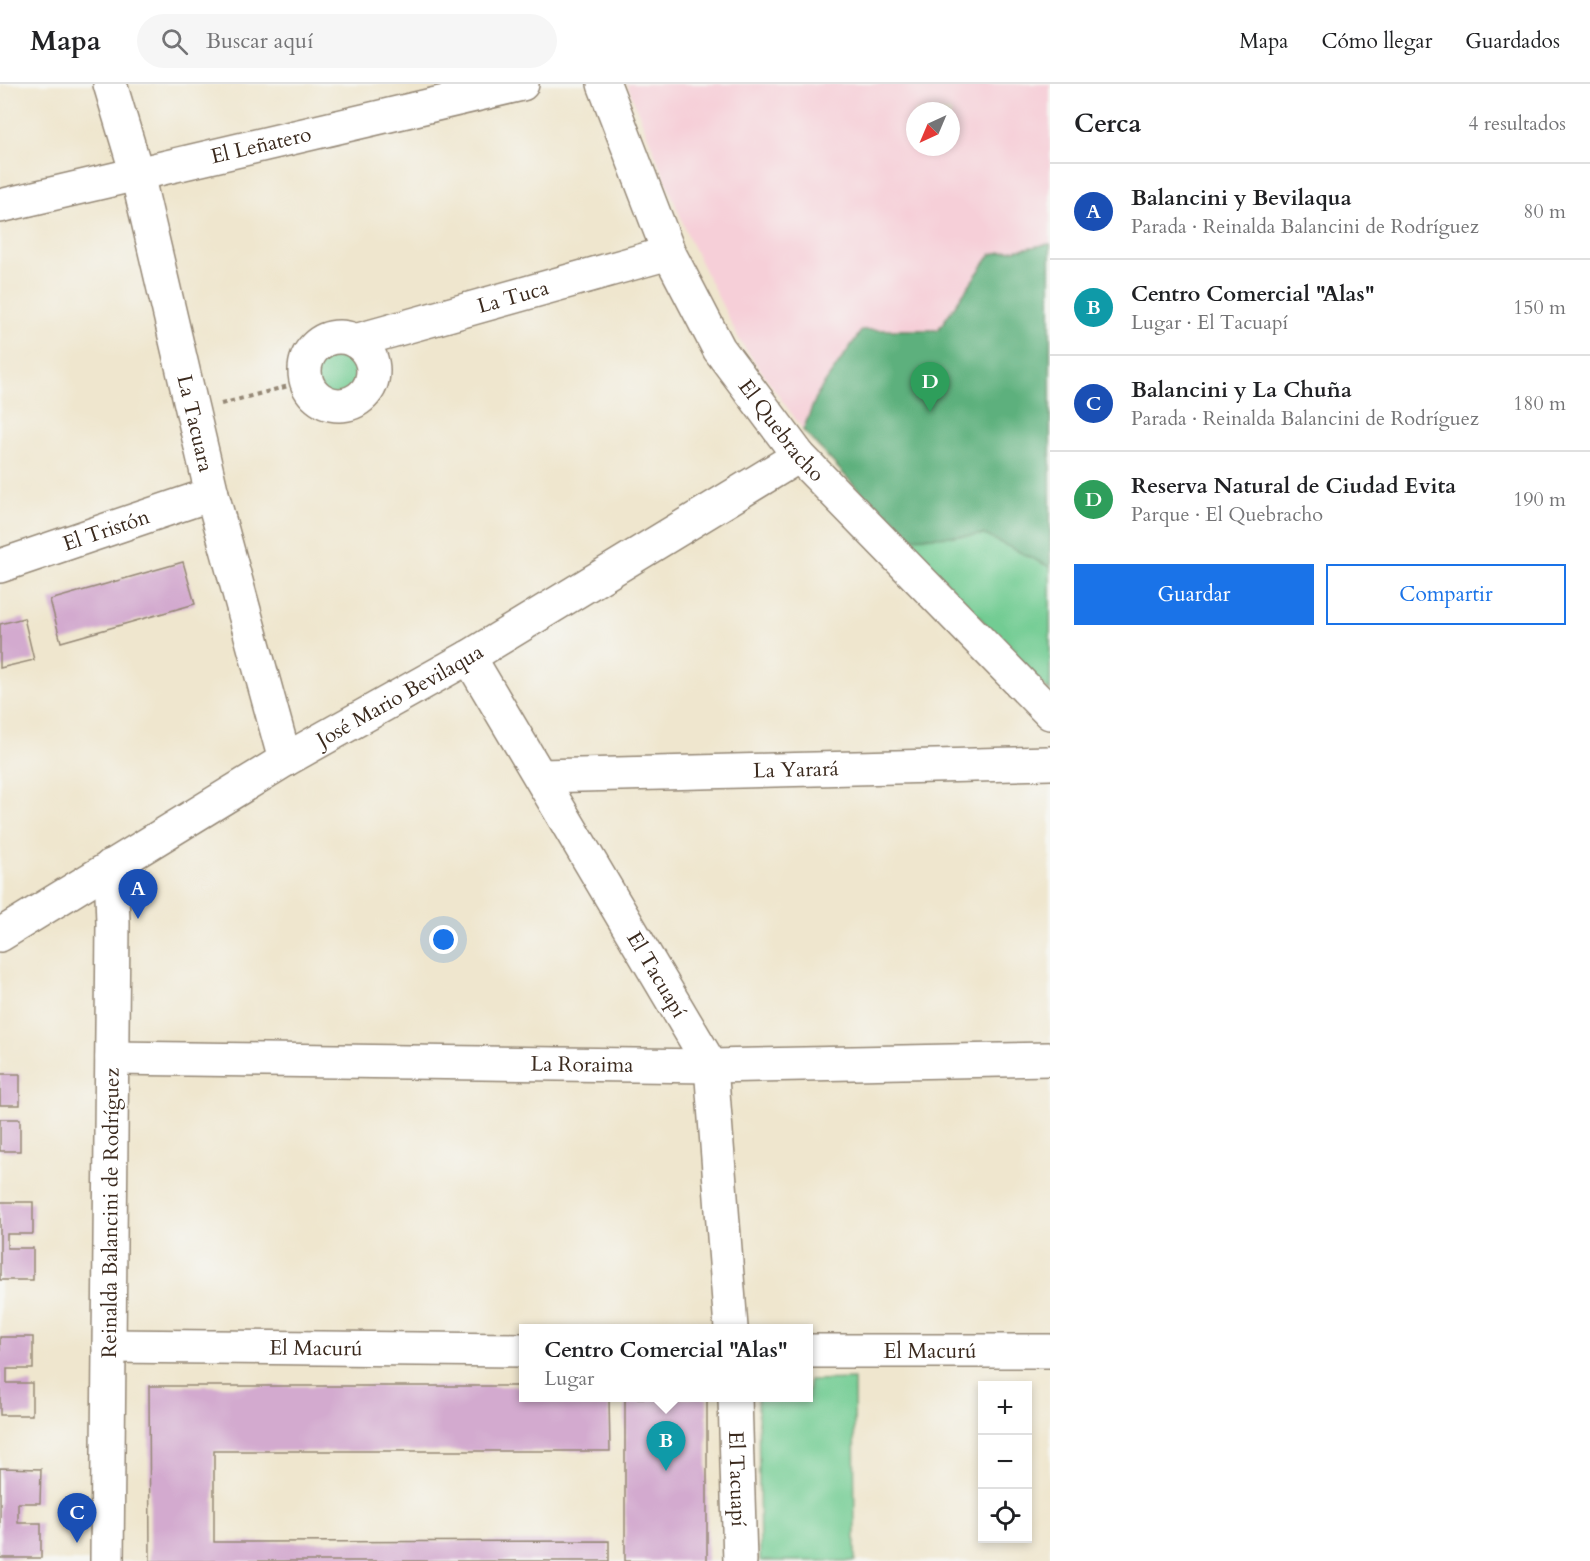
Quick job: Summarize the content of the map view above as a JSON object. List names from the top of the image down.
{
  "streets": {
    "street": [
      "El Leñatero",
      "La Tuca",
      "La Tacuara",
      "El Quebracho",
      "El Tristón",
      "José Mario Bevilaqua",
      "La Yarará",
      "El Tacuapí",
      "La Roraima",
      "Reinalda Balancini de Rodríguez",
      "El Macurú"
    ]
  },
  "crossings": [
    ["El Leñatero", "La Tacuara"],
    ["La Tuca", "El Quebracho"],
    ["La Tacuara", "El Tristón"],
    ["La Tacuara", "José Mario Bevilaqua"],
    ["El Quebracho", "José Mario Bevilaqua"],
    ["José Mario Bevilaqua", "El Tacuapí"],
    ["José Mario Bevilaqua", "Reinalda Balancini de Rodríguez"],
    ["La Yarará", "El Tacuapí"],
    ["El Tacuapí", "La Roraima"],
    ["La Roraima", "Reinalda Balancini de Rodríguez"],
    ["Reinalda Balancini de Rodríguez", "El Macurú"]
  ],
  "north": "bottom left",
  "page": {
    "header": "Mapa",
    "search": "Buscar aquí",
    "nav": ["Mapa", "Cómo llegar", "Guardados"],
    "heading": ["Cerca", "4 resultados"],
    "list": [
      {
        "mark": "A",
        "name": "Balancini y Bevilaqua",
        "note": "Parada · Reinalda Balancini de Rodríguez",
        "value": "80 m"
      },
      {
        "mark": "B",
        "name": "Centro Comercial \"Alas\"",
        "note": "Lugar · El Tacuapí",
        "value": "150 m"
      },
      {
        "mark": "C",
        "name": "Balancini y La Chuña",
        "note": "Parada · Reinalda Balancini de Rodríguez",
        "value": "180 m"
      },
      {
        "mark": "D",
        "name": "Reserva Natural de Ciudad Evita",
        "note": "Parque · El Quebracho",
        "value": "190 m"
      }
    ],
    "pins": [
      "D",
      "A",
      "B",
      "C"
    ],
    "buttons": ["Guardar", "Compartir"],
    "popup": ["Centro Comercial \"Alas\"", "Lugar"],
    "map_buttons": ["+", "−"]
  }
}
